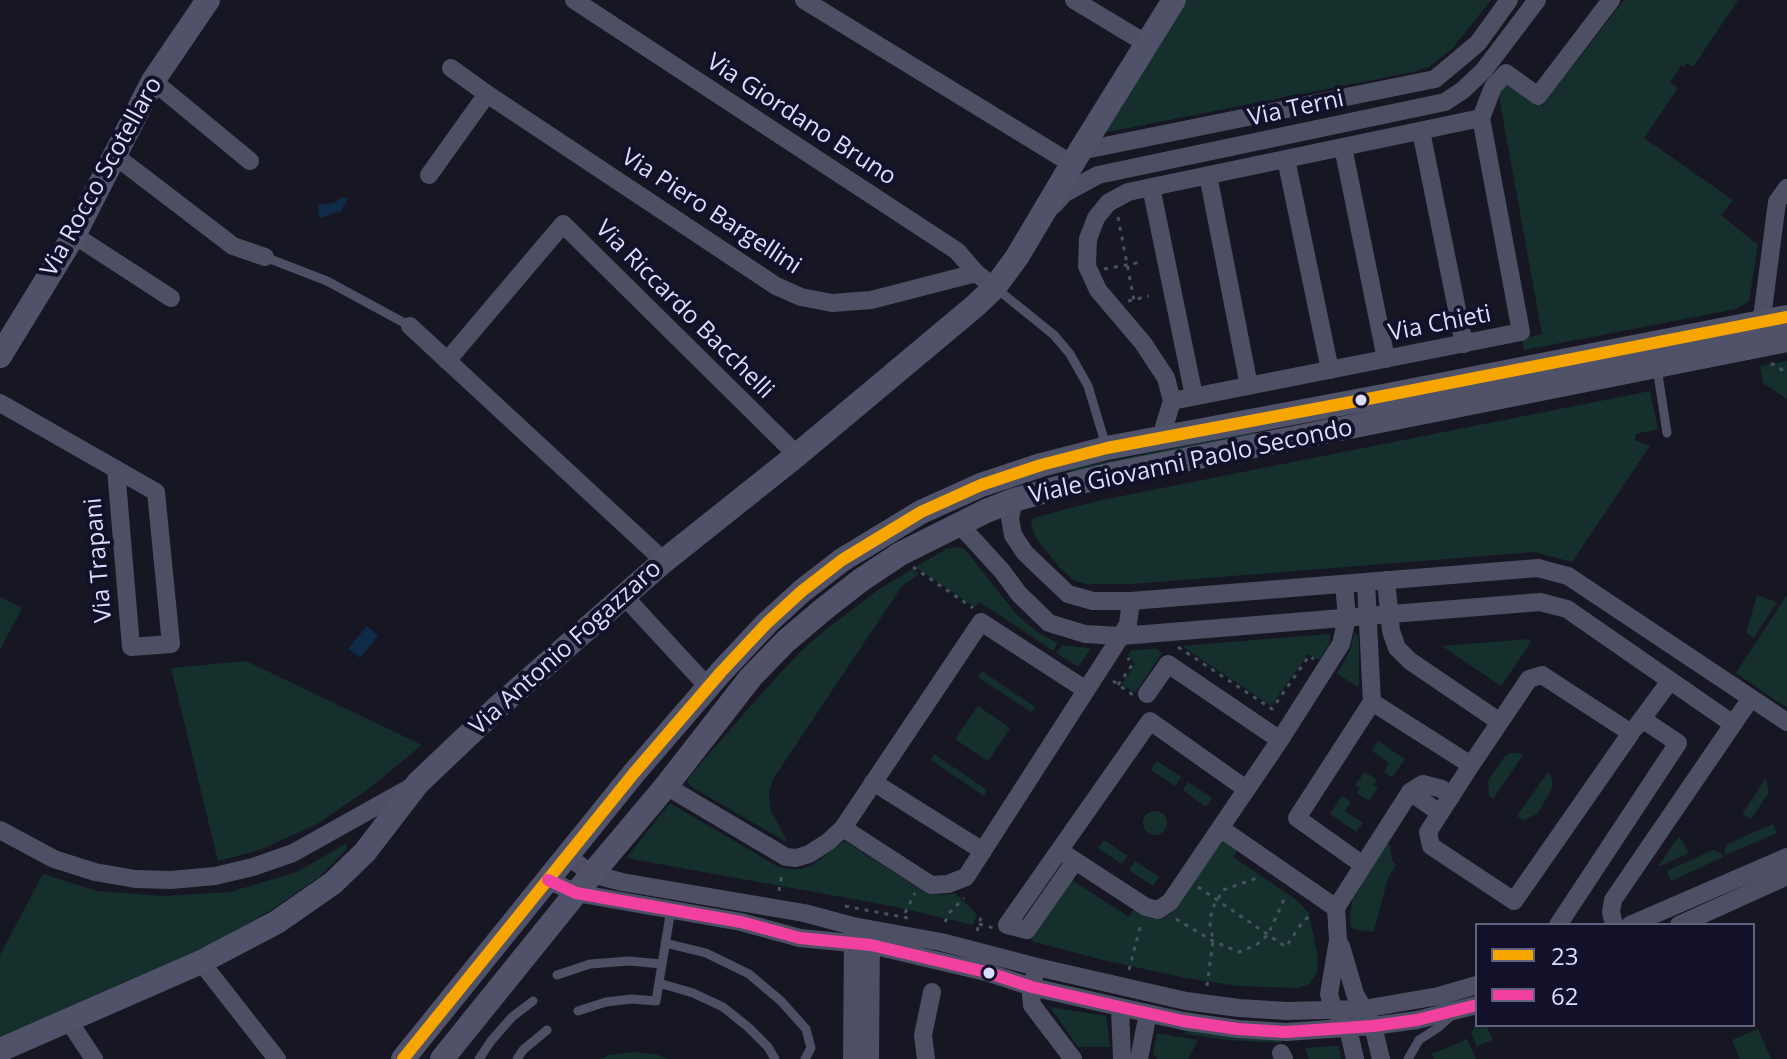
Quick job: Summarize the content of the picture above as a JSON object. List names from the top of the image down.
{
  "streets": {
    "main road": ["Via Rocco Scotellaro", "Viale Giovanni Paolo Secondo", "Via Antonio Fogazzaro"],
    "street": [
      "Via Terni",
      "Via Giordano Bruno",
      "Via Piero Bargellini",
      "Via Riccardo Bacchelli",
      "Via Chieti",
      "Via Trapani"
    ]
  },
  "crossings": [
    ["Via Terni", "Via Antonio Fogazzaro"],
    ["Via Giordano Bruno", "Via Piero Bargellini"],
    ["Via Giordano Bruno", "Via Antonio Fogazzaro"],
    ["Via Piero Bargellini", "Via Antonio Fogazzaro"],
    ["Via Riccardo Bacchelli", "Via Antonio Fogazzaro"]
  ],
  "lines": ["transit line 23", "transit line 62"],
  "legend": ["23", "62"]
}
